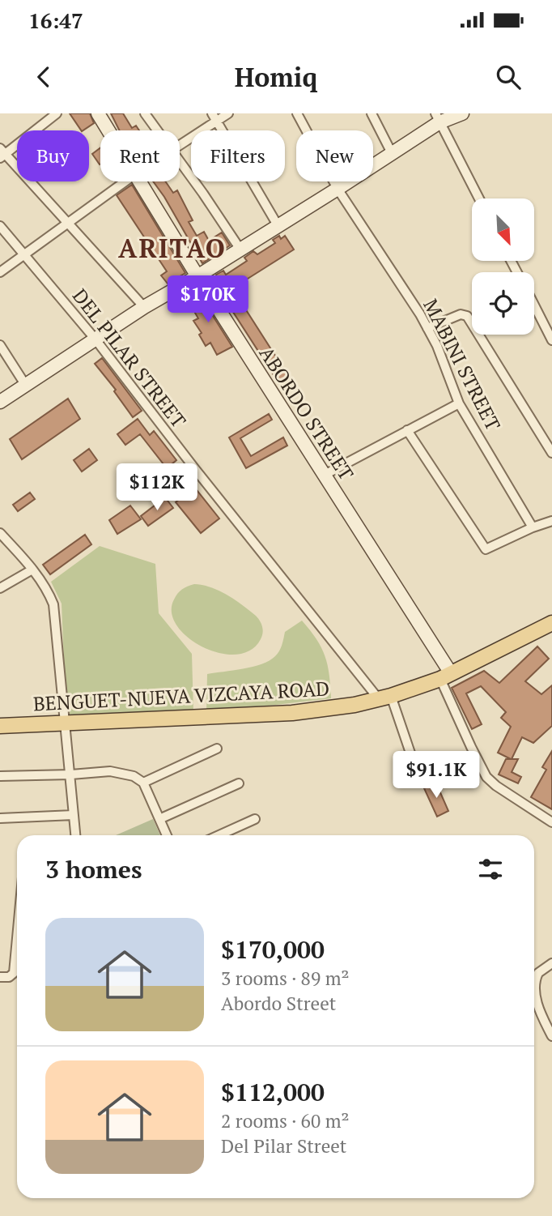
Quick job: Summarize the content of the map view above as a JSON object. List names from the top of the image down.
{
  "streets": {
    "main road": ["BENGUET-NUEVA VIZCAYA ROAD"],
    "street": ["DEL PILAR STREET", "MABINI STREET", "ABORDO STREET"]
  },
  "crossings": [
    ["DEL PILAR STREET", "BENGUET-NUEVA VIZCAYA ROAD"],
    ["ABORDO STREET", "BENGUET-NUEVA VIZCAYA ROAD"]
  ],
  "districts": ["ARITAO"],
  "north": "bottom right",
  "page": {
    "status": "16:47",
    "header": "Homiq",
    "chip": [
      "Buy",
      "Rent",
      "Filters",
      "New"
    ],
    "price": ["$170K", "$112K", "$91.1K"],
    "heading": "3 homes",
    "list": [
      {
        "name": "$170,000",
        "note": "3 rooms · 89 m² · Abordo Street"
      },
      {
        "name": "$112,000",
        "note": "2 rooms · 60 m² · Del Pilar Street"
      }
    ]
  }
}
